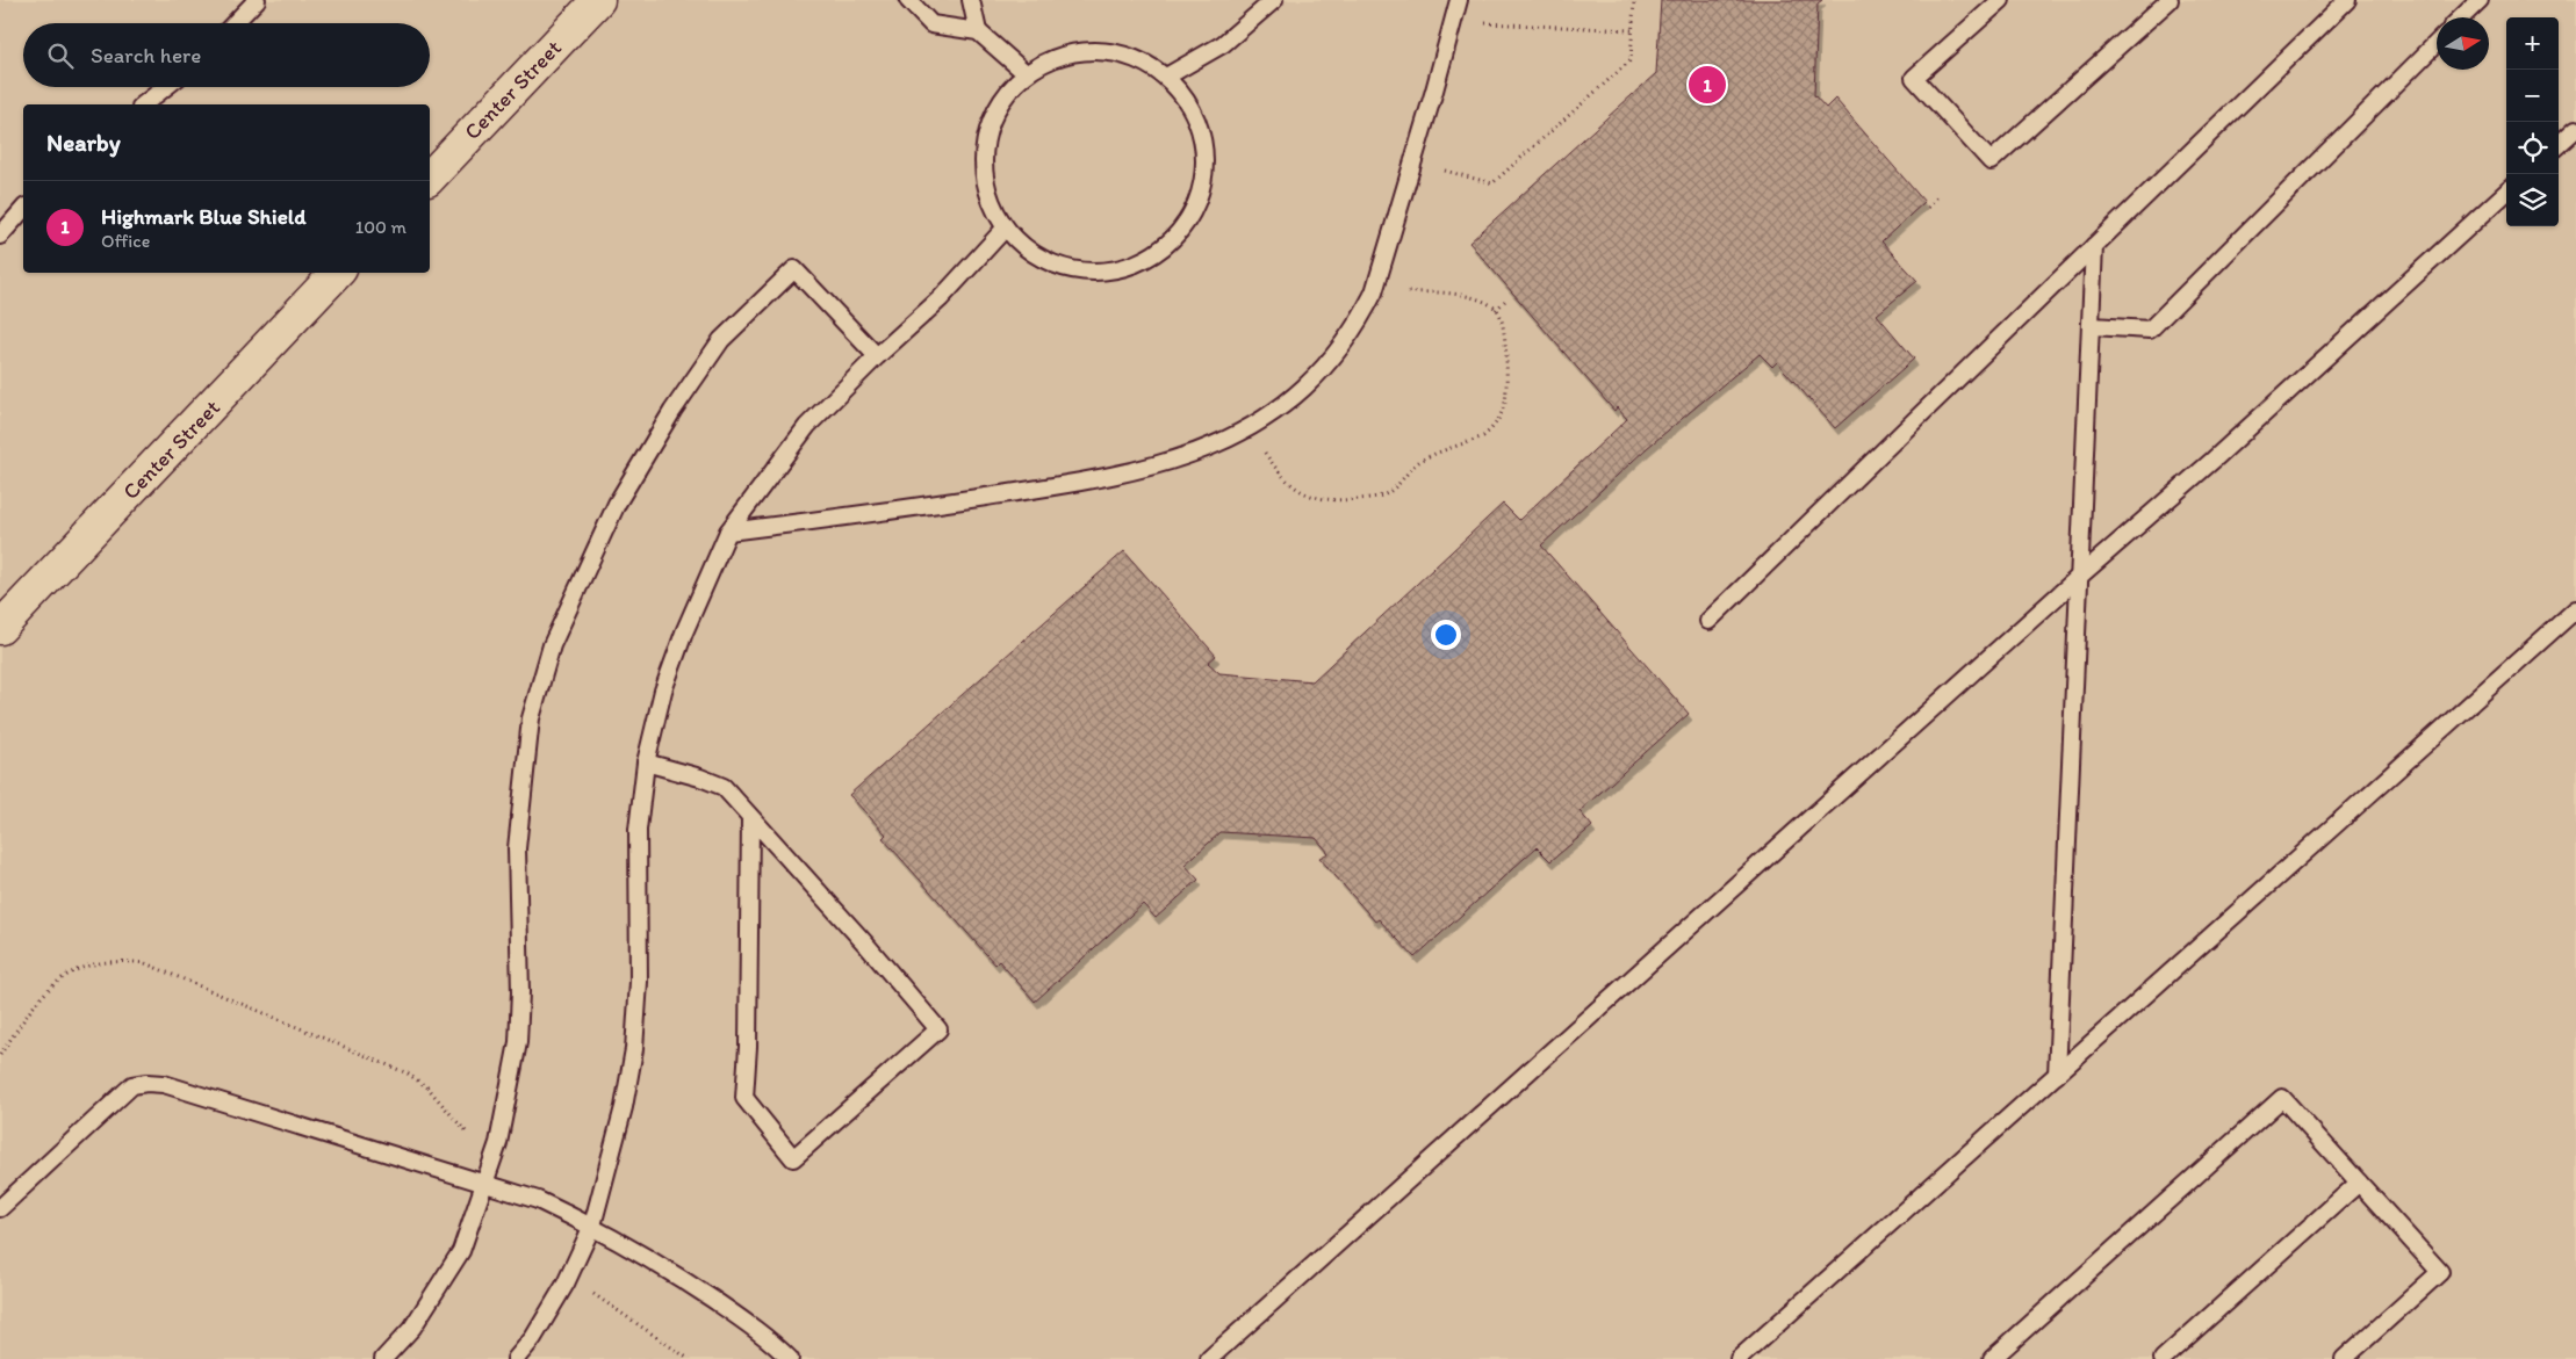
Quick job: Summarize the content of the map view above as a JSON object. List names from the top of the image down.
{
  "streets": {
    "main road": ["Center Street"]
  },
  "north": "right",
  "page": {
    "map_buttons": ["+", "−"],
    "search": "Search here",
    "pins": "1",
    "heading": "Nearby",
    "list": [
      {
        "mark": "1",
        "name": "Highmark Blue Shield",
        "note": "Office",
        "value": "100 m"
      }
    ]
  }
}
